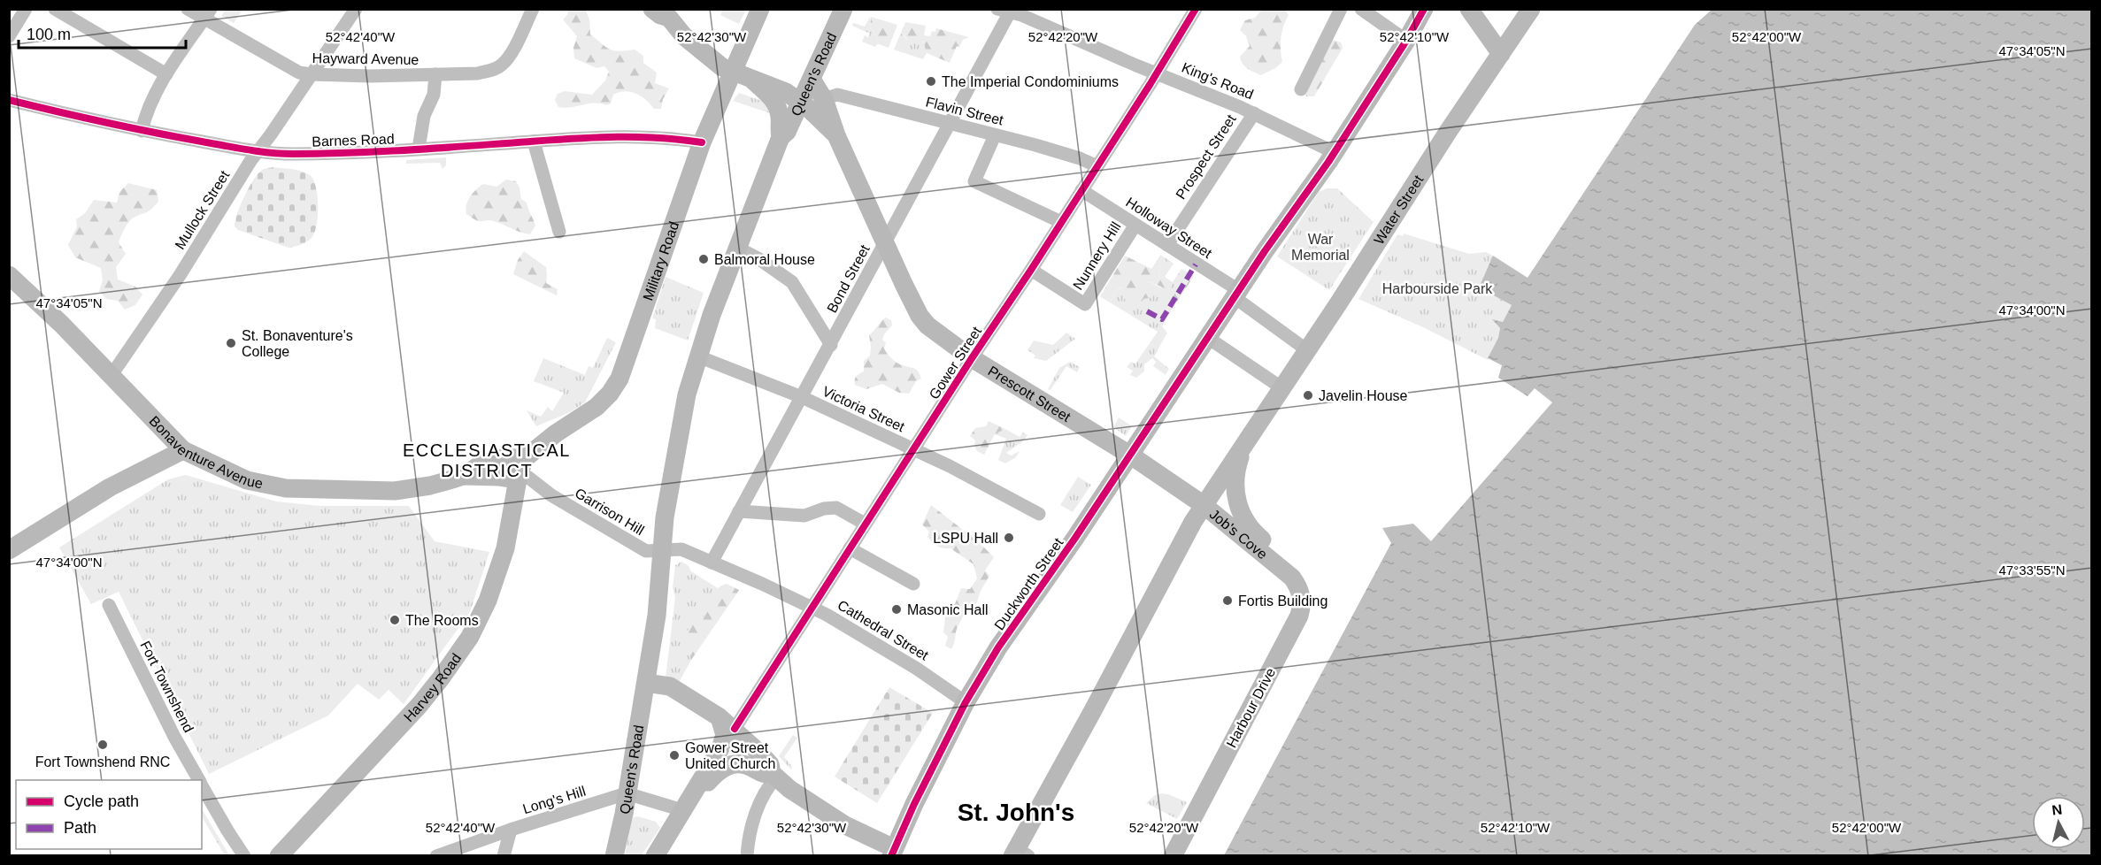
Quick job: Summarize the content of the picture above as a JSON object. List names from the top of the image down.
{
  "streets": {
    "main road": [
      "Queen's Road",
      "Water Street",
      "Military Road",
      "Prescott Street",
      "Bonaventure Avenue",
      "Job's Cove",
      "Duckworth Street",
      "Harvey Road",
      "Harbour Drive"
    ],
    "street": [
      "Hayward Avenue",
      "King's Road",
      "Flavin Street",
      "Barnes Road",
      "Prospect Street",
      "Mullock Street",
      "Holloway Street",
      "Nunnery Hill",
      "Bond Street",
      "Gower Street",
      "Victoria Street",
      "Garrison Hill",
      "Cathedral Street",
      "Fort Townshend",
      "Long's Hill"
    ]
  },
  "crossings": [
    ["Hayward Avenue", "Mullock Street"],
    ["Queen's Road", "Prescott Street"],
    ["Queen's Road", "Victoria Street"],
    ["Queen's Road", "Garrison Hill"],
    ["Queen's Road", "Cathedral Street"],
    ["Queen's Road", "Long's Hill"],
    ["King's Road", "Prospect Street"],
    ["King's Road", "Bond Street"],
    ["King's Road", "Gower Street"],
    ["King's Road", "Duckworth Street"],
    ["Flavin Street", "Bond Street"],
    ["Flavin Street", "Gower Street"],
    ["Flavin Street", "Prescott Street"],
    ["Barnes Road", "Mullock Street"],
    ["Barnes Road", "Military Road"],
    ["Prospect Street", "Holloway Street"],
    ["Mullock Street", "Bonaventure Avenue"],
    ["Water Street", "Holloway Street"],
    ["Water Street", "Prescott Street"],
    ["Water Street", "Job's Cove"],
    ["Holloway Street", "Nunnery Hill"],
    ["Holloway Street", "Gower Street"],
    ["Holloway Street", "Duckworth Street"],
    ["Nunnery Hill", "Gower Street"],
    ["Military Road", "Prescott Street"],
    ["Military Road", "Bonaventure Avenue"],
    ["Bond Street", "Prescott Street"],
    ["Bond Street", "Victoria Street"],
    ["Bond Street", "Cathedral Street"],
    ["Gower Street", "Prescott Street"],
    ["Gower Street", "Victoria Street"],
    ["Gower Street", "Cathedral Street"],
    ["Prescott Street", "Job's Cove"],
    ["Prescott Street", "Duckworth Street"],
    ["Bonaventure Avenue", "Garrison Hill"],
    ["Bonaventure Avenue", "Harvey Road"],
    ["Garrison Hill", "Cathedral Street"],
    ["Garrison Hill", "Harvey Road"],
    ["Job's Cove", "Harbour Drive"],
    ["Duckworth Street", "Cathedral Street"]
  ],
  "districts": ["ECCLESIASTICAL DISTRICT", "St. John's"],
  "parks": ["War Memorial", "Harbourside Park"],
  "places": [
    "The Imperial Condominiums",
    "Balmoral House",
    "St. Bonaventure's College",
    "Javelin House",
    "LSPU Hall",
    "Fortis Building",
    "Masonic Hall",
    "The Rooms",
    "Fort Townshend RNC",
    "Gower Street United Church"
  ],
  "legend": ["Cycle path", "Path"],
  "scale_bar": "100 m",
  "north": "top",
  "coordinates": [
    "52°42'40\"W",
    "52°42'30\"W",
    "52°42'20\"W",
    "52°42'10\"W",
    "52°42'00\"W",
    "47°34'05\"N",
    "47°34'00\"N",
    "47°33'55\"N"
  ]
}
